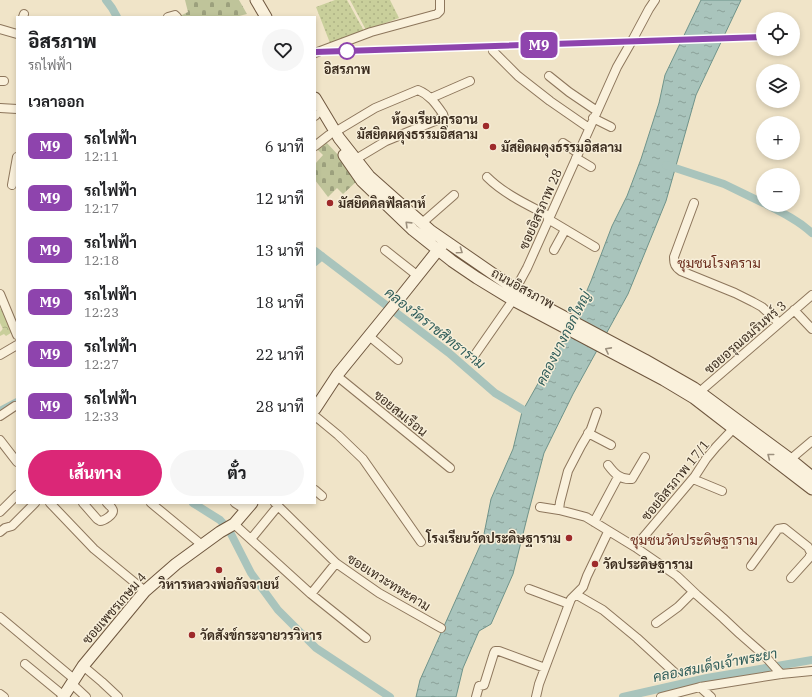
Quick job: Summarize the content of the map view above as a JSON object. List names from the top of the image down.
{
  "streets": {
    "main road": ["ถนนอิสรภาพ", "ซอยเพชรเกษม 4"],
    "street": [
      "ซอยอิสรภาพ 28",
      "ซอยอรุณอมรินทร์ 3",
      "ซอยสมเรือน",
      "ซอยอิสรภาพ 17/1",
      "ซอยเทวะทหะคาม"
    ]
  },
  "crossings": [
    ["ซอยอิสรภาพ 28", "ถนนอิสรภาพ"],
    ["ถนนอิสรภาพ", "ซอยอรุณอมรินทร์ 3"],
    ["ถนนอิสรภาพ", "ซอยอิสรภาพ 17/1"]
  ],
  "districts": ["ชุมชนโรงคราม", "ชุมชนวัดประดิษฐาราม"],
  "water": ["คลองวัดราชสิทธาราม", "คลองบางกอกใหญ่", "คลองสมเด็จเจ้าพระยา"],
  "places": [
    "อิสรภาพ",
    "ห้องเรียนกุรอาน มัสยิดผดุงธรรมอิสลาม",
    "มัสยิดผดุงธรรมอิสลาม",
    "มัสยิดดิลฟัลลาห์",
    "โรงเรียนวัดประดิษฐาราม",
    "วัดประดิษฐาราม",
    "วิหารหลวงพ่อกัจจายน์",
    "วัดสังข์กระจายวรวิหาร"
  ],
  "lines": ["metro line M9"],
  "page": {
    "on_map": "M9",
    "map_buttons": ["+", "−"],
    "heading": [
      ["อิสรภาพ", "รถไฟฟ้า"],
      "เวลาออก"
    ],
    "list": [
      {
        "mark": "M9",
        "name": "รถไฟฟ้า",
        "note": "12:11",
        "value": "6 นาที"
      },
      {
        "mark": "M9",
        "name": "รถไฟฟ้า",
        "note": "12:17",
        "value": "12 นาที"
      },
      {
        "mark": "M9",
        "name": "รถไฟฟ้า",
        "note": "12:18",
        "value": "13 นาที"
      },
      {
        "mark": "M9",
        "name": "รถไฟฟ้า",
        "note": "12:23",
        "value": "18 นาที"
      },
      {
        "mark": "M9",
        "name": "รถไฟฟ้า",
        "note": "12:27",
        "value": "22 นาที"
      },
      {
        "mark": "M9",
        "name": "รถไฟฟ้า",
        "note": "12:33",
        "value": "28 นาที"
      }
    ],
    "buttons": ["เส้นทาง", "ตั๋ว"]
  }
}
